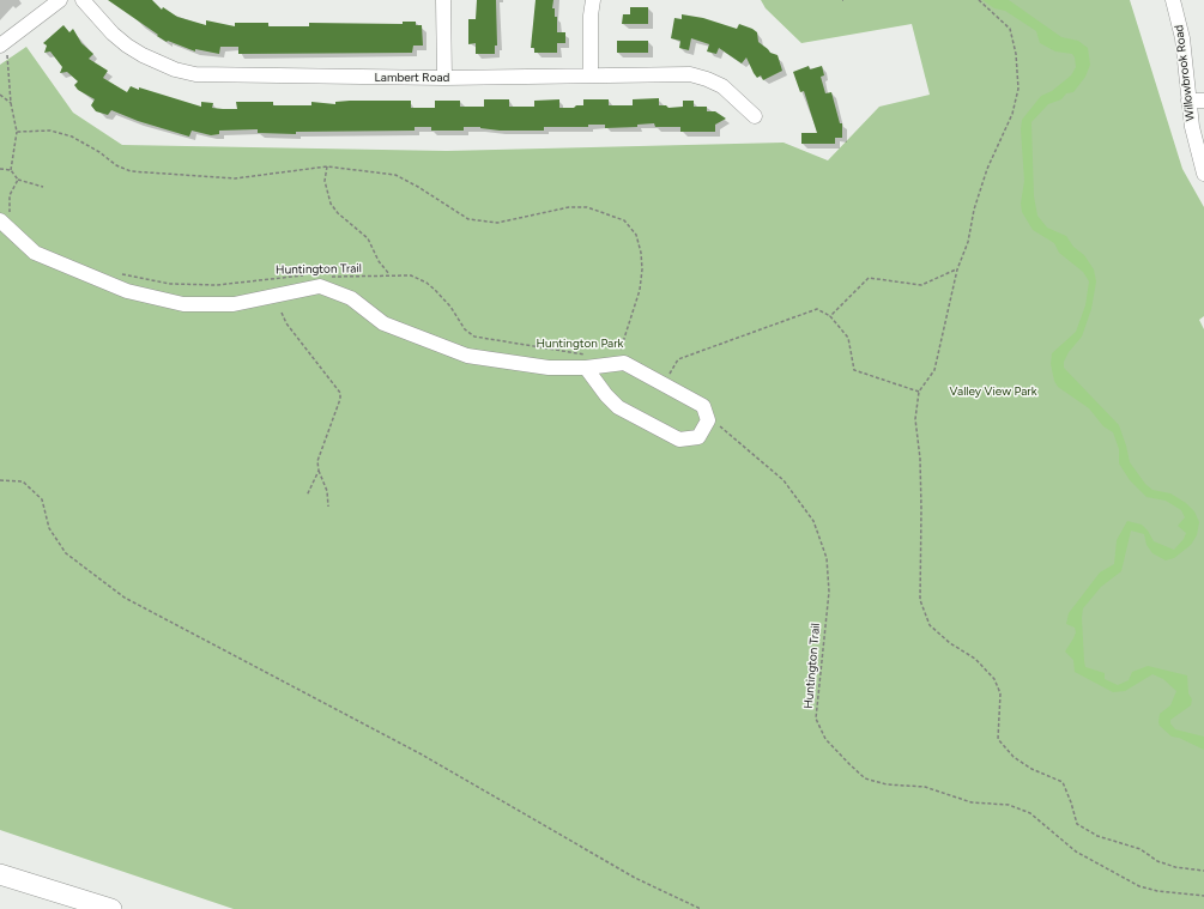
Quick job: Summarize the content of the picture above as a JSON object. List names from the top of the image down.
{
  "streets": {
    "street": ["Willowbrook Road", "Lambert Road"],
    "path": ["Huntington Trail"]
  },
  "parks": ["Huntington Park", "Valley View Park"]
}
